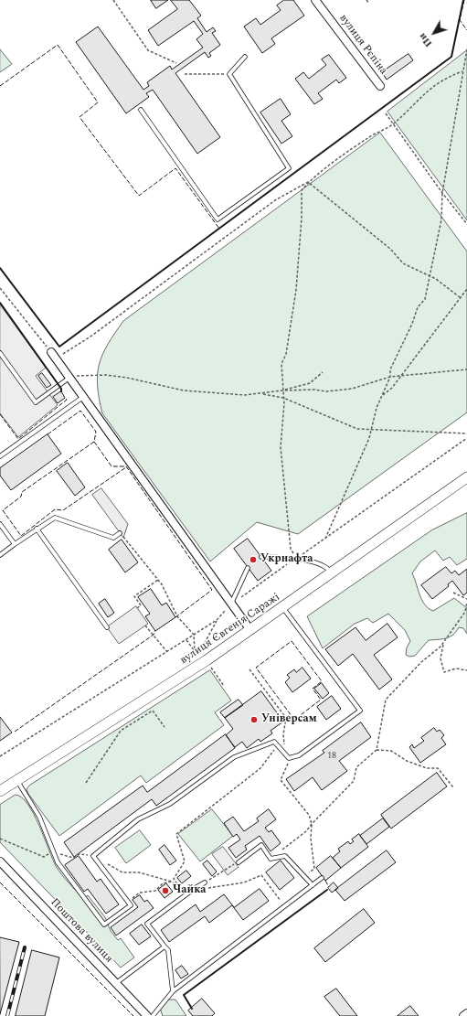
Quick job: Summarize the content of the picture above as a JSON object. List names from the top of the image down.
{
  "streets": {
    "main road": ["вулиця Євгенія Саражі"],
    "street": ["вулиця Рєпіна", "Поштова вулиця"]
  },
  "places": ["Укрнафта", "Універсам", "Чайка"],
  "house_numbers": ["18"],
  "north": "bottom left"
}
